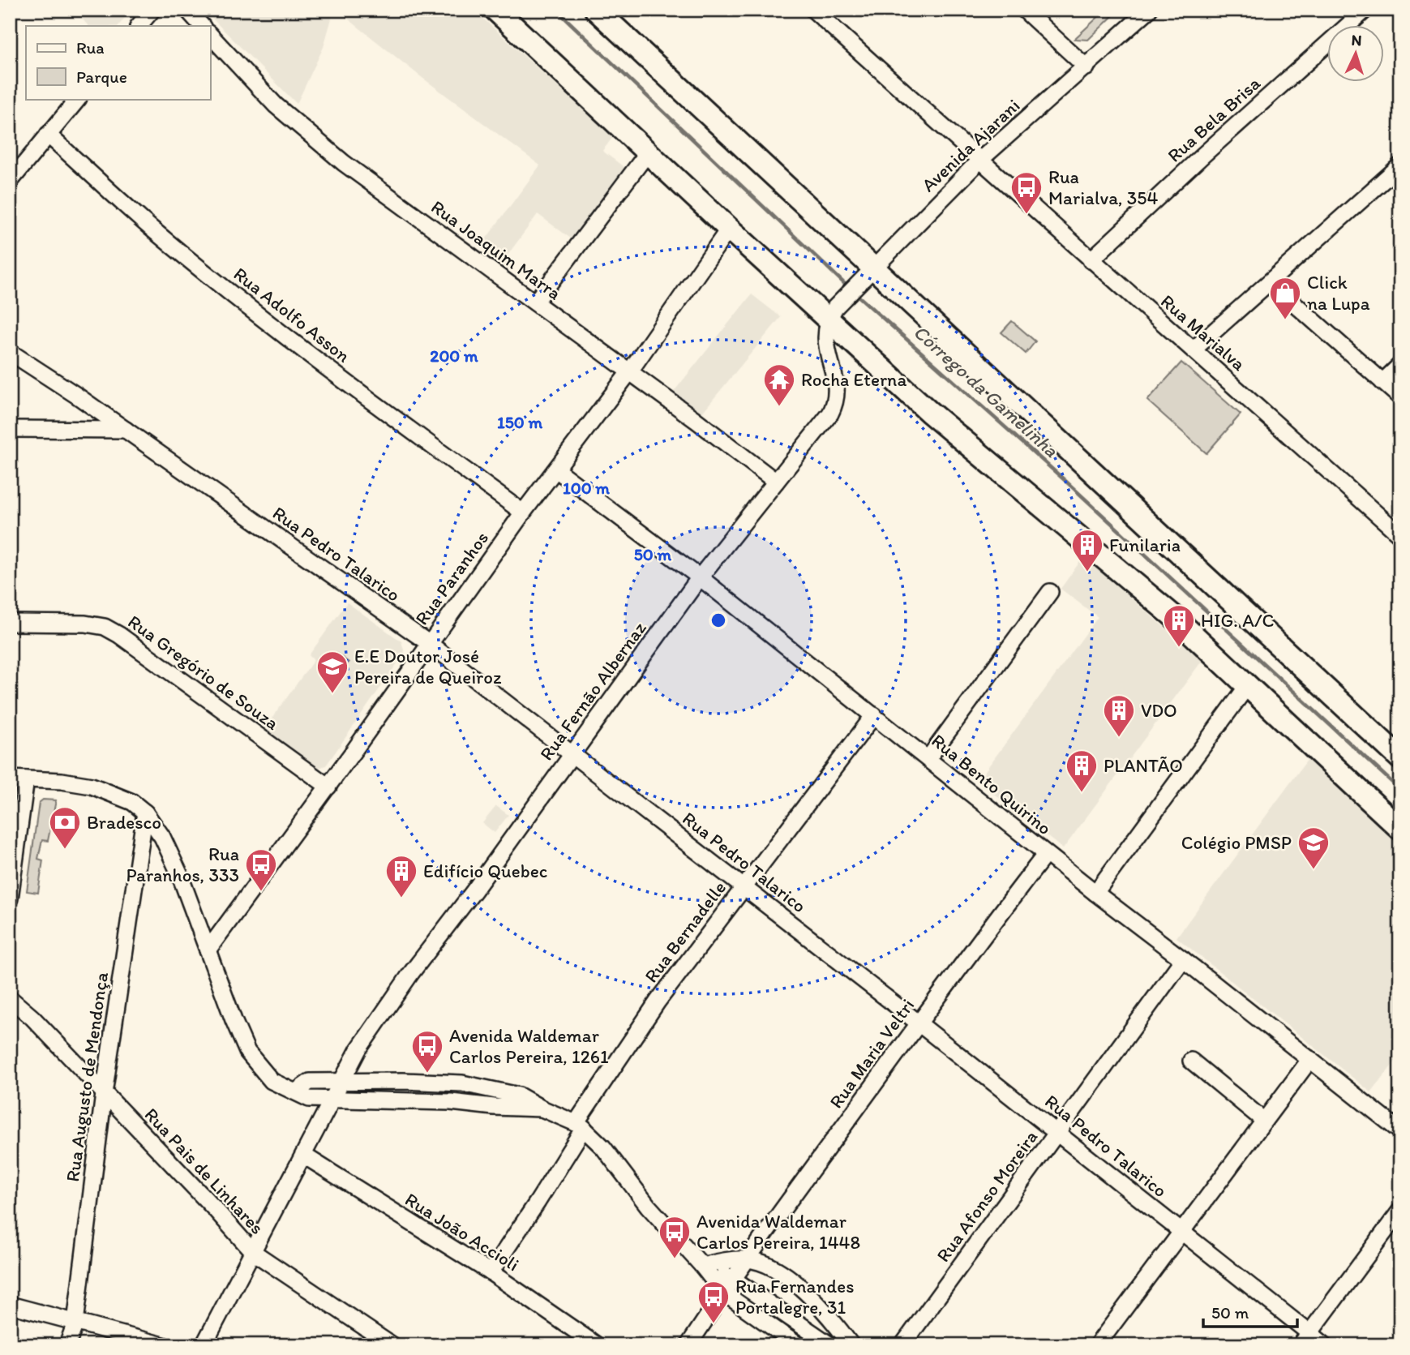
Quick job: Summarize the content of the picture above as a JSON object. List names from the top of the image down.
{
  "streets": {
    "street": [
      "Rua Bela Brisa",
      "Avenida Ajarani",
      "Rua Joaquim Marra",
      "Rua Adolfo Asson",
      "Rua Marialva",
      "Rua Pedro Talarico",
      "Rua Paranhos",
      "Rua Gregório de Souza",
      "Rua Fernão Albernaz",
      "Rua Bento Quirino",
      "Rua Bernadelle",
      "Rua Maria Veltri",
      "Rua Augusto de Mendonça",
      "Rua Pais de Linhares",
      "Rua Afonso Moreira",
      "Rua João Accioli"
    ]
  },
  "crossings": [
    ["Rua Bela Brisa", "Rua Marialva"],
    ["Avenida Ajarani", "Rua Marialva"],
    ["Avenida Ajarani", "Rua Fernão Albernaz"],
    ["Rua Joaquim Marra", "Rua Paranhos"],
    ["Rua Joaquim Marra", "Rua Fernão Albernaz"],
    ["Rua Adolfo Asson", "Rua Paranhos"],
    ["Rua Pedro Talarico", "Rua Paranhos"],
    ["Rua Pedro Talarico", "Rua Fernão Albernaz"],
    ["Rua Pedro Talarico", "Rua Bernadelle"],
    ["Rua Pedro Talarico", "Rua Maria Veltri"],
    ["Rua Pedro Talarico", "Rua Afonso Moreira"],
    ["Rua Paranhos", "Rua Gregório de Souza"],
    ["Rua Paranhos", "Rua Bento Quirino"],
    ["Rua Fernão Albernaz", "Rua Bento Quirino"],
    ["Rua Fernão Albernaz", "Rua Pais de Linhares"],
    ["Rua Fernão Albernaz", "Rua João Accioli"],
    ["Rua Bento Quirino", "Rua Bernadelle"],
    ["Rua Bento Quirino", "Rua Maria Veltri"],
    ["Rua Bento Quirino", "Rua Afonso Moreira"],
    ["Rua Bernadelle", "Rua João Accioli"],
    ["Rua Augusto de Mendonça", "Rua Pais de Linhares"]
  ],
  "water": ["Córrego da Gamelinha"],
  "places": {
    "bus stop": [
      "Rua Marialva, 354",
      "Rua Paranhos, 333",
      "Avenida Waldemar Carlos Pereira, 1261",
      "Avenida Waldemar Carlos Pereira, 1448",
      "Rua Fernandes Portalegre, 31"
    ],
    "shop": ["Click na Lupa"],
    "temple": ["Rocha Eterna"],
    "building": [
      "Funilaria",
      "HIG. A/C",
      "VDO",
      "PLANTÃO",
      "Edifício Quebec"
    ],
    "school or university": ["E.E Doutor José Pereira de Queiroz", "Colégio PMSP"],
    "bank": ["Bradesco"]
  },
  "legend": ["Rua", "Parque"],
  "scale_bar": "50 m",
  "north": "top",
  "rings": [
    "200 m",
    "150 m",
    "100 m",
    "50 m"
  ]
}
